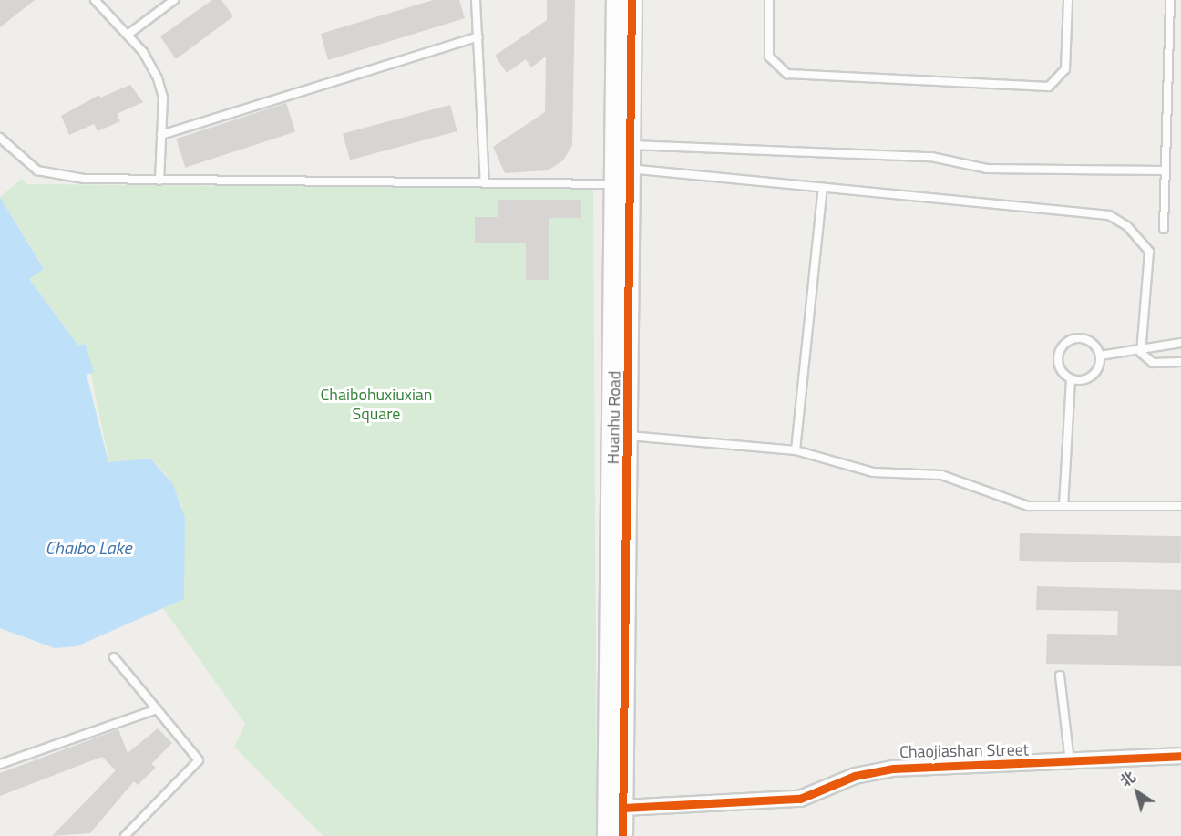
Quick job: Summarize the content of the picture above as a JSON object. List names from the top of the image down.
{
  "streets": {
    "street": ["Huanhu Road", "Chaojiashan Street"]
  },
  "crossings": [
    ["Huanhu Road", "Chaojiashan Street"]
  ],
  "water": ["Chaibo Lake"],
  "parks": ["Chaibohuxiuxian Square"],
  "north": "top left"
}
